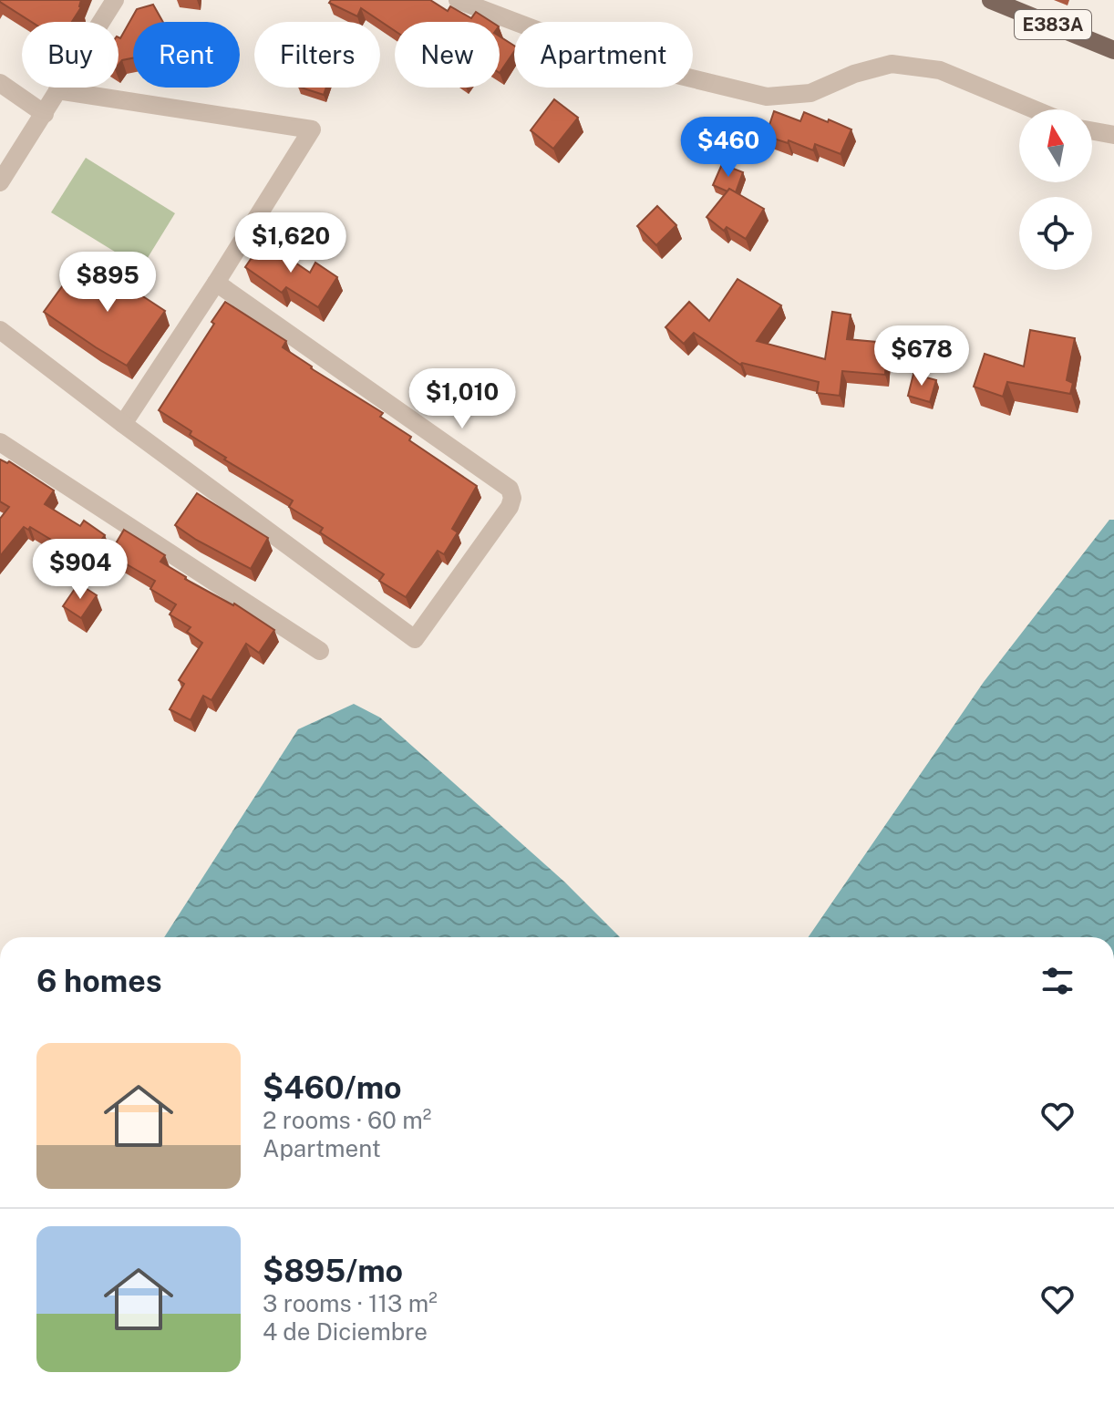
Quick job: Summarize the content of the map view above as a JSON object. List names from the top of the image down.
{
  "streets": {
    "main road": ["E383A"]
  },
  "north": "top",
  "page": {
    "chip": [
      "Buy",
      "Rent",
      "Filters",
      "New",
      "Apartment"
    ],
    "price": [
      "$460",
      "$1,620",
      "$895",
      "$678",
      "$1,010",
      "$904"
    ],
    "heading": "6 homes",
    "list": [
      {
        "name": "$460/mo",
        "note": "2 rooms · 60 m² · Apartment"
      },
      {
        "name": "$895/mo",
        "note": "3 rooms · 113 m² · 4 de Diciembre"
      }
    ]
  }
}
